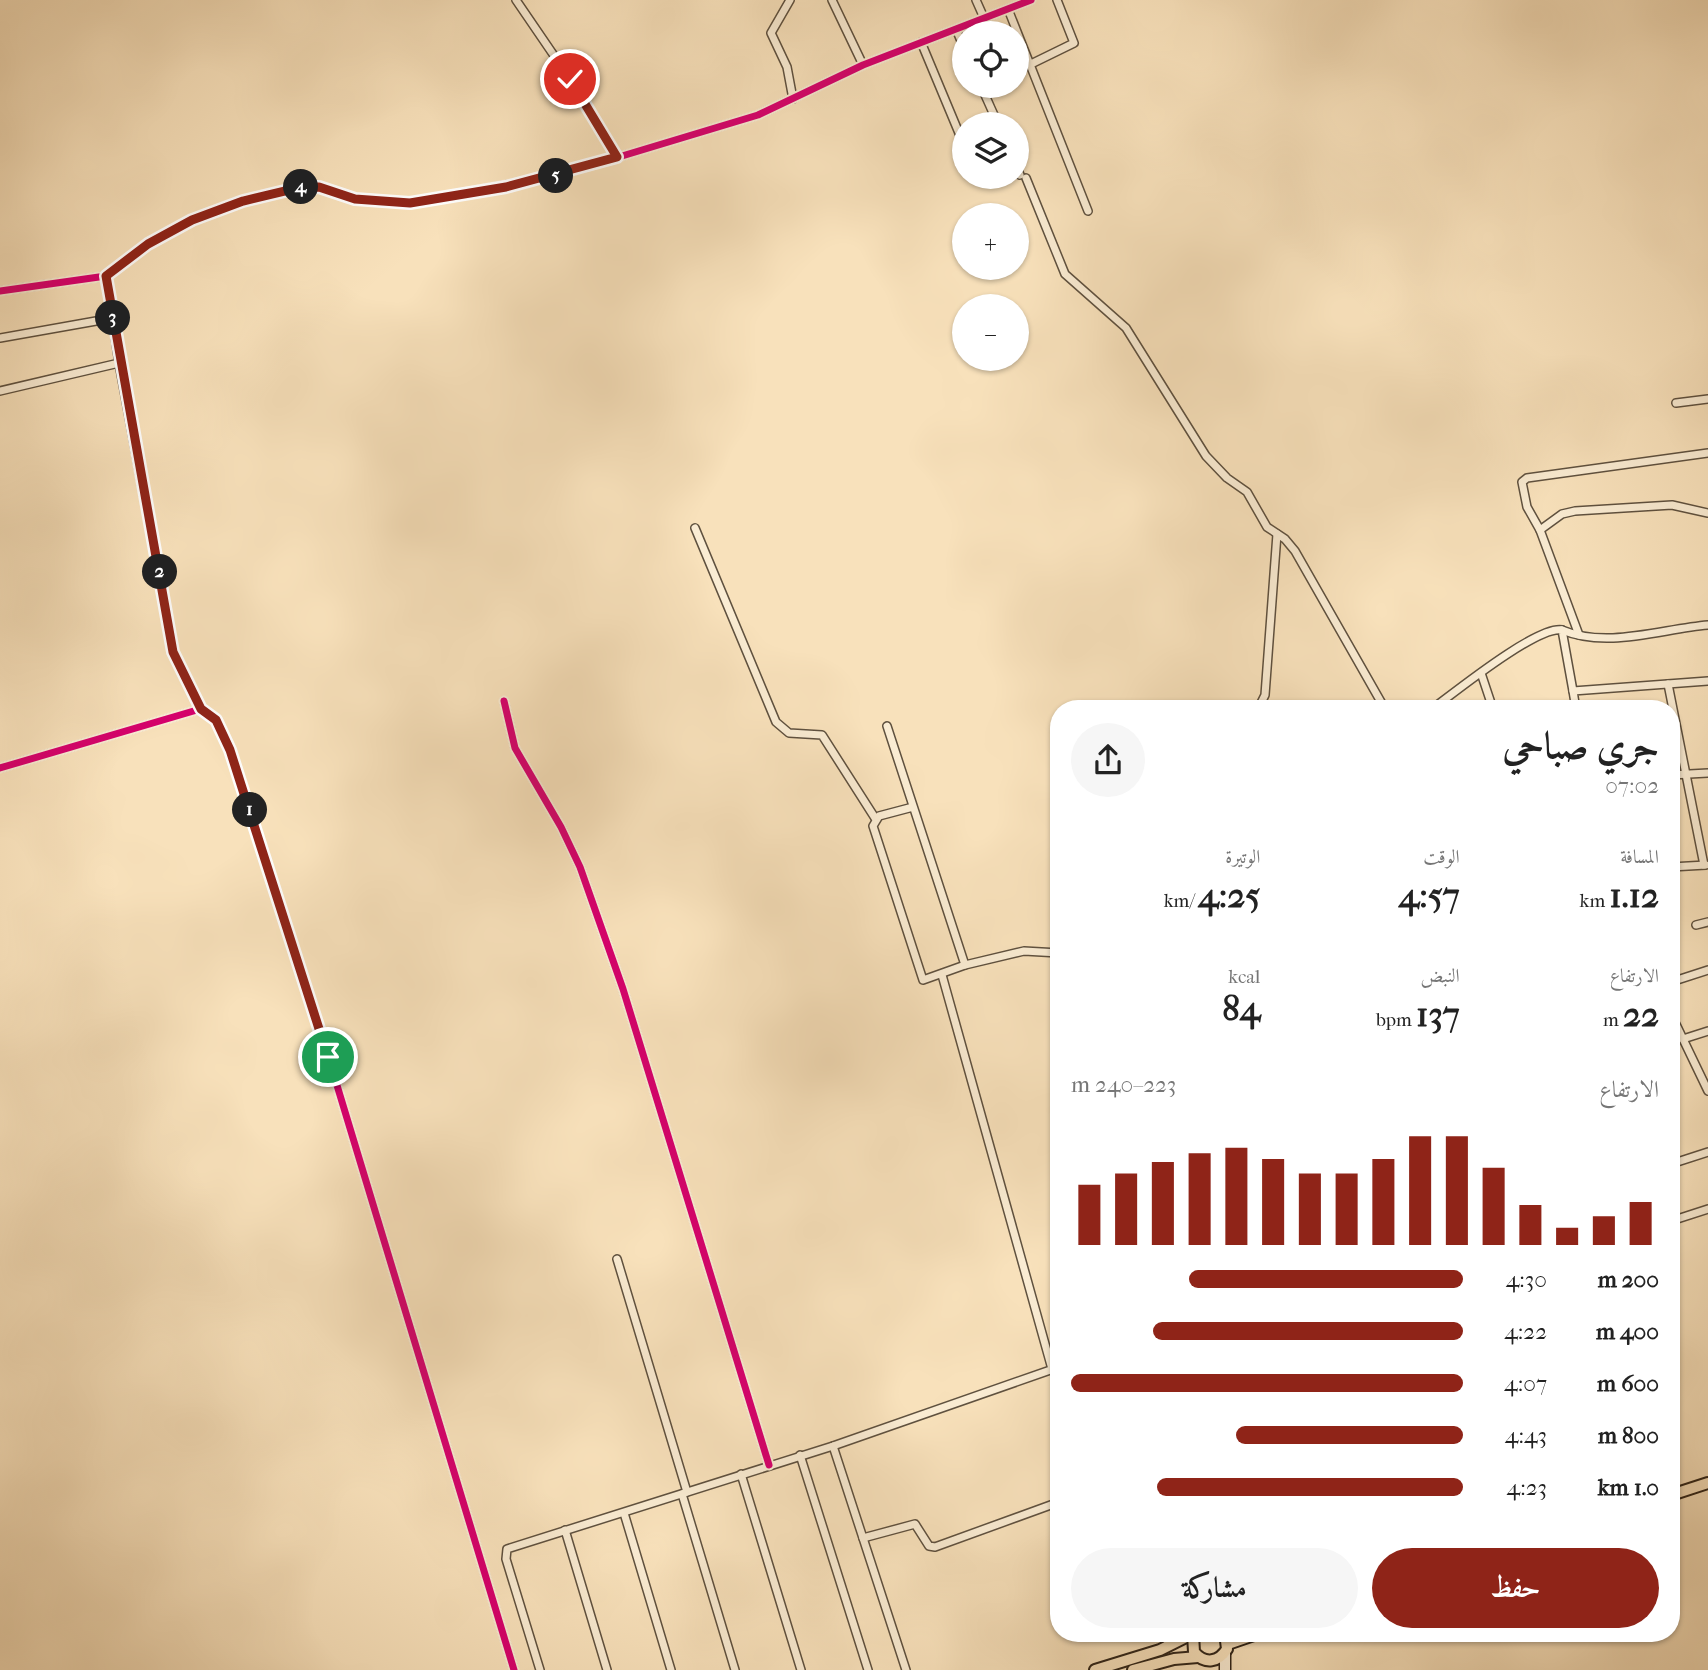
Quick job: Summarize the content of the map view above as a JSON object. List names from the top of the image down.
{
  "page": {
    "map_buttons": ["+", "−"],
    "pins": [
      "5",
      "4",
      "3",
      "2",
      "1"
    ],
    "heading": ["جري صباحي", "07:02"],
    "stats": [
      ["المسافة", "1.12 km"],
      ["الوقت", "4:57"],
      ["الوتيرة", "4:25 /km"],
      ["الارتفاع", "22 m"],
      ["النبض", "137 bpm"],
      ["kcal", "84"]
    ],
    "chart": ["الارتفاع", "223–240 m"],
    "list": [
      {
        "name": "200 m",
        "note": "4:30"
      },
      {
        "name": "400 m",
        "note": "4:22"
      },
      {
        "name": "600 m",
        "note": "4:07"
      },
      {
        "name": "800 m",
        "note": "4:43"
      },
      {
        "name": "1.0 km",
        "note": "4:23"
      }
    ],
    "buttons": ["حفظ", "مشاركة"]
  }
}
